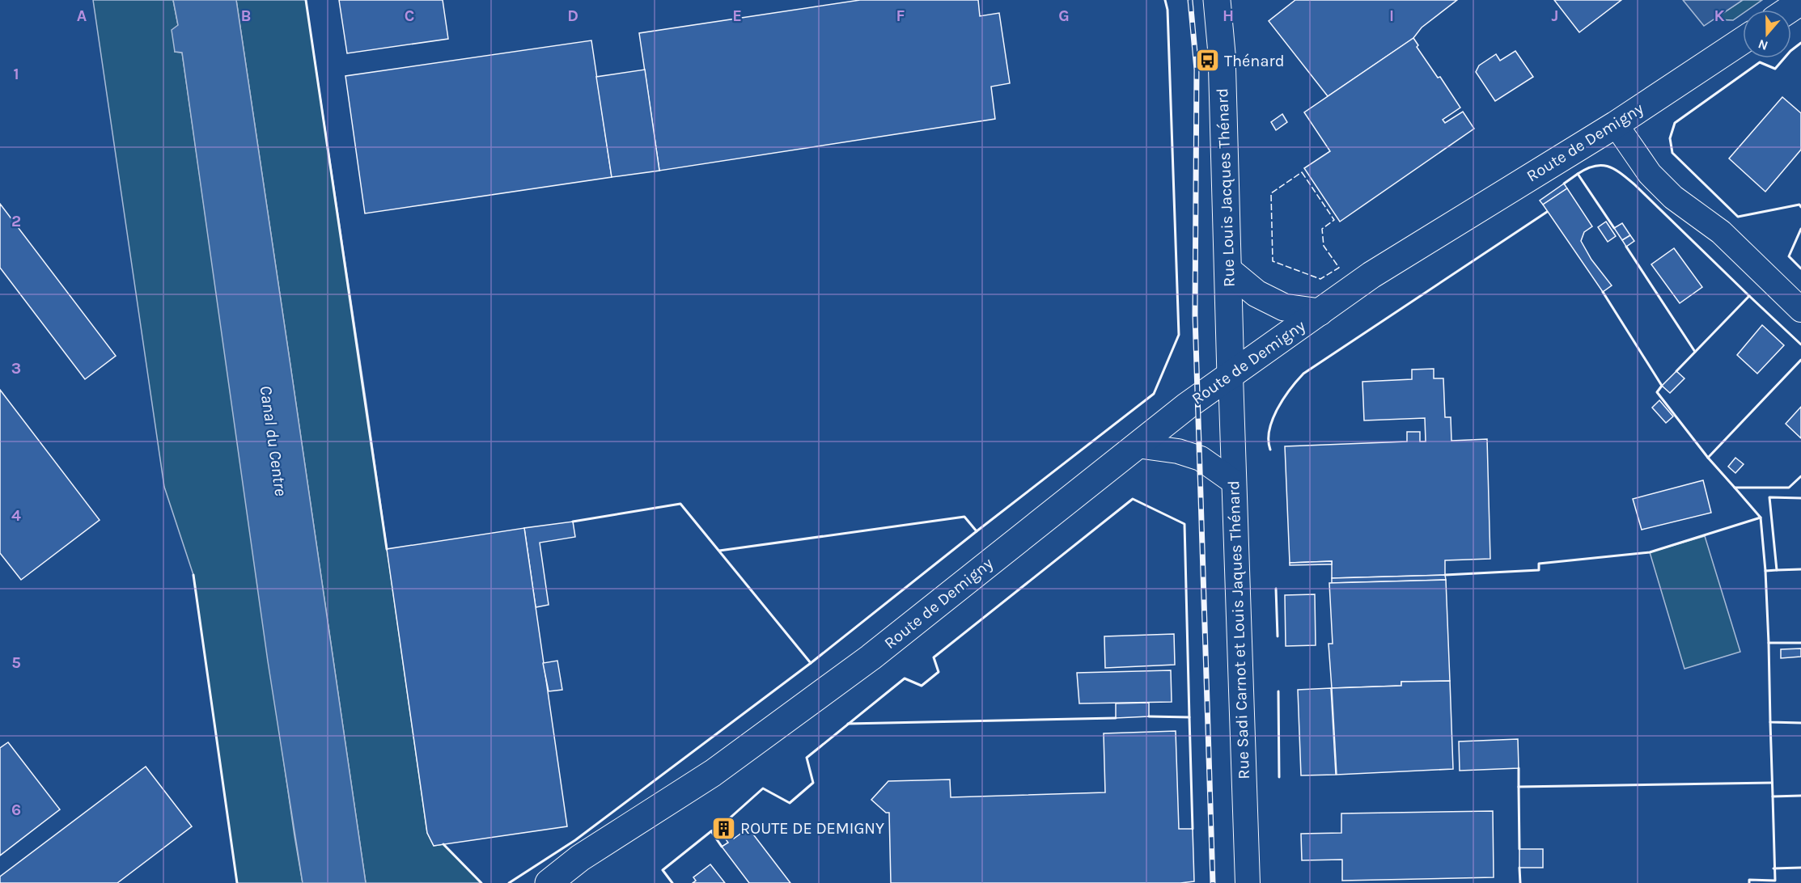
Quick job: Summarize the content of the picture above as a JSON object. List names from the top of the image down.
{
  "streets": {
    "main road": ["Route de Demigny", "Rue Louis Jacques Thénard"],
    "street": ["Rue Sadi Carnot et Louis Jaques Thénard"]
  },
  "crossings": [
    ["Route de Demigny", "Rue Louis Jacques Thénard"],
    ["Route de Demigny", "Rue Sadi Carnot et Louis Jaques Thénard"],
    ["Rue Louis Jacques Thénard", "Rue Sadi Carnot et Louis Jaques Thénard"]
  ],
  "water": ["Canal du Centre"],
  "places": {
    "bus stop": ["Thénard"],
    "building": ["ROUTE DE DEMIGNY"]
  },
  "north": "bottom",
  "grid": {
    "columns": [
      "A",
      "B",
      "C",
      "D",
      "E",
      "F",
      "G",
      "H",
      "I",
      "J",
      "K"
    ],
    "rows": [
      "1",
      "2",
      "3",
      "4",
      "5",
      "6"
    ]
  }
}
